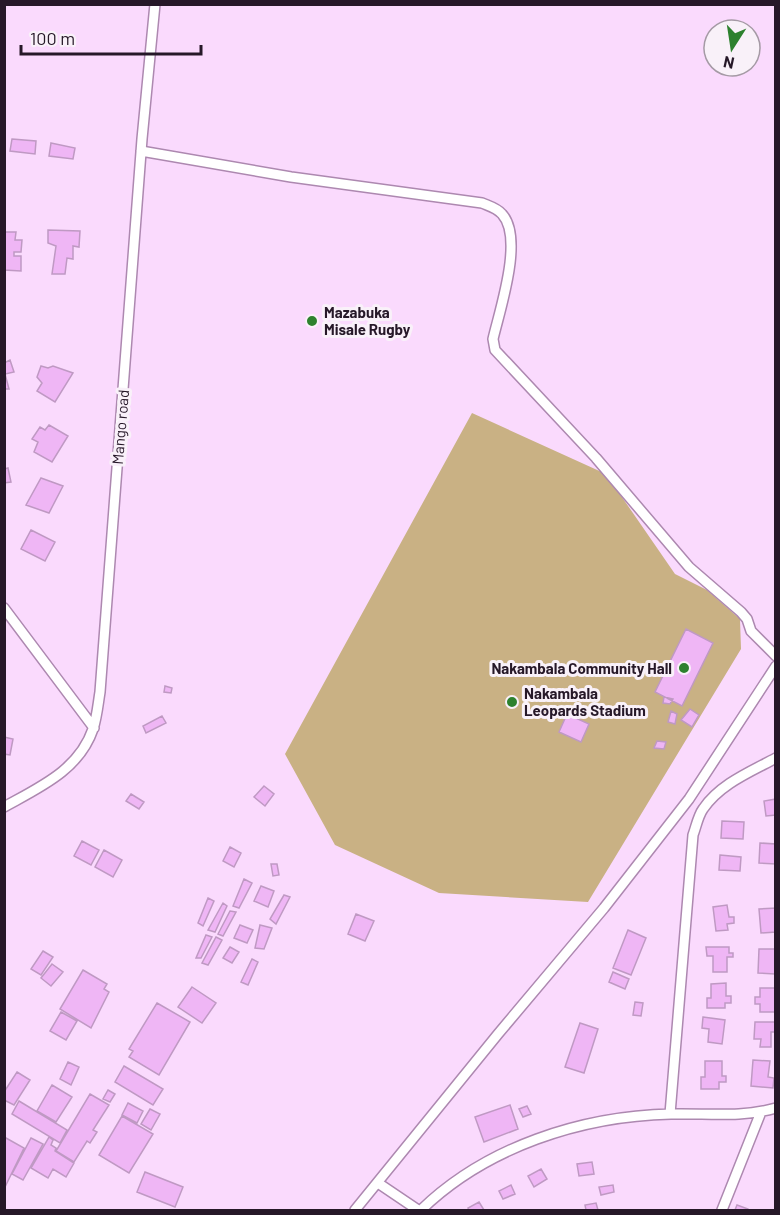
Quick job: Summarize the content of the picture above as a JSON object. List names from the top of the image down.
{
  "streets": {
    "street": ["Mango road"]
  },
  "places": ["Mazabuka Misale Rugby", "Nakambala Community Hall", "Nakambala Leopards Stadium"],
  "scale_bar": "100 m",
  "north": "bottom"
}
